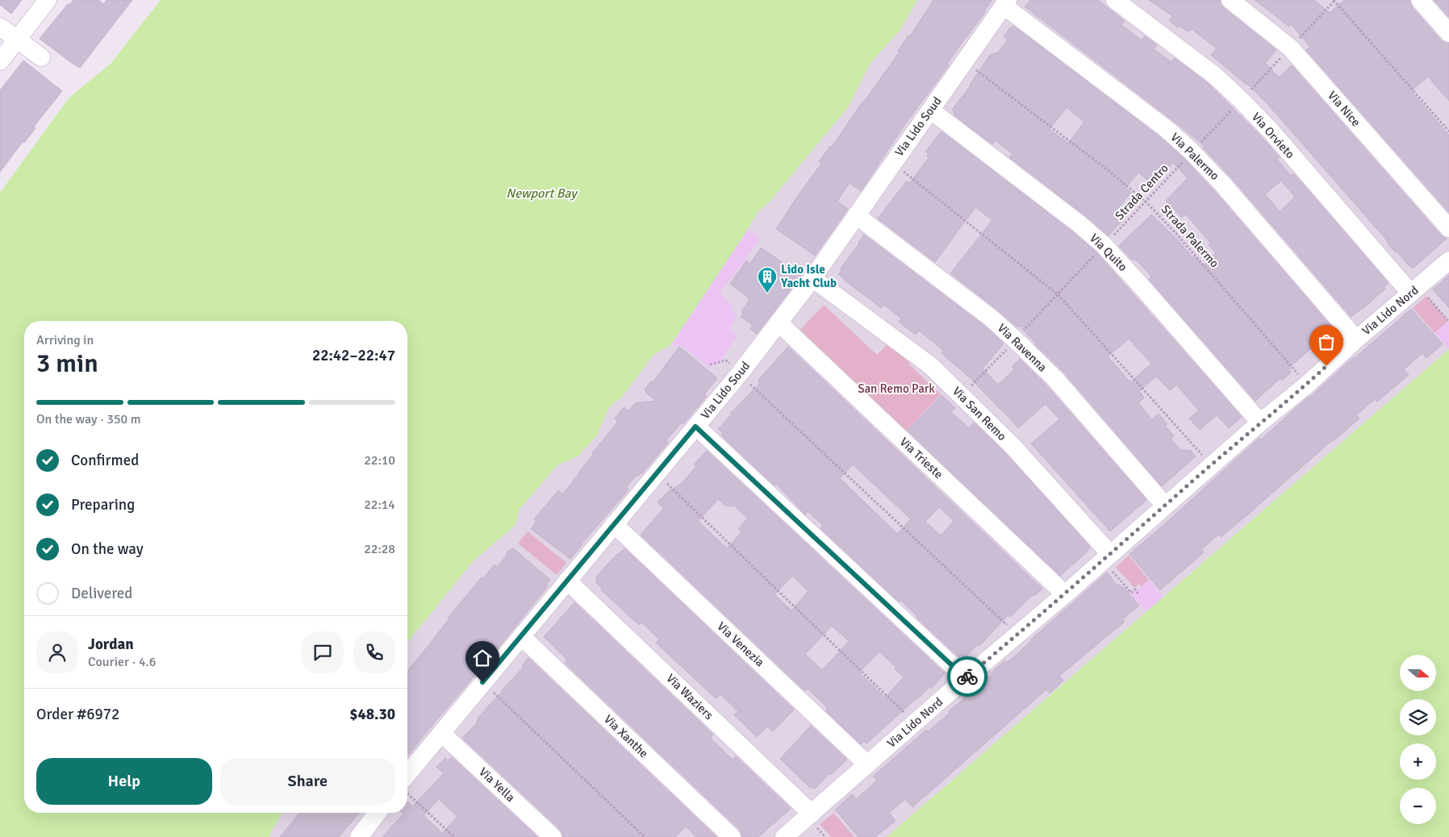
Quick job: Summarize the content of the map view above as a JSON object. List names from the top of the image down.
{
  "streets": {
    "street": [
      "Via Nice",
      "Via Lido Soud",
      "Via Orvieto",
      "Via Palermo",
      "Via Quito",
      "Via Lido Nord",
      "Via Ravenna",
      "Via San Remo",
      "Via Trieste",
      "Via Venezia",
      "Via Waziers",
      "Via Xanthe",
      "Via Yella"
    ],
    "path": ["Strada Centro", "Strada Palermo"]
  },
  "crossings": [
    ["Via Nice", "Strada Centro"],
    ["Via Lido Soud", "Via Palermo"],
    ["Via Lido Soud", "Strada Palermo"],
    ["Via Lido Soud", "Via Quito"],
    ["Via Lido Soud", "Via Ravenna"],
    ["Via Lido Soud", "Via San Remo"],
    ["Via Lido Soud", "Via Trieste"],
    ["Via Lido Soud", "Via Venezia"],
    ["Via Lido Soud", "Via Waziers"],
    ["Via Lido Soud", "Via Xanthe"],
    ["Via Lido Soud", "Via Yella"],
    ["Via Orvieto", "Strada Centro"],
    ["Via Orvieto", "Via Lido Nord"],
    ["Via Palermo", "Strada Centro"],
    ["Via Palermo", "Via Lido Nord"],
    ["Strada Centro", "Strada Palermo"],
    ["Strada Centro", "Via Quito"],
    ["Strada Centro", "Via Ravenna"],
    ["Strada Centro", "Via San Remo"],
    ["Strada Palermo", "Via Lido Nord"],
    ["Via Quito", "Via Lido Nord"],
    ["Via Lido Nord", "Via Ravenna"],
    ["Via Lido Nord", "Via San Remo"],
    ["Via Lido Nord", "Via Trieste"],
    ["Via Lido Nord", "Via Venezia"],
    ["Via Lido Nord", "Via Waziers"]
  ],
  "water": ["Newport Bay"],
  "parks": ["San Remo Park"],
  "places": {
    "building": ["Lido Isle Yacht Club"]
  },
  "north": "right",
  "page": {
    "heading": ["3 min", "Arriving in", "22:42–22:47"],
    "panel": [
      "Jordan",
      "Courier · 4.6",
      "Order #6972",
      "$48.30"
    ],
    "bar": "On the way · 350 m",
    "list": [
      ["Confirmed", "22:10"],
      ["Preparing", "22:14"],
      ["On the way", "22:28"],
      "Delivered"
    ],
    "map_buttons": ["+", "−"],
    "buttons": ["Help", "Share"]
  }
}
